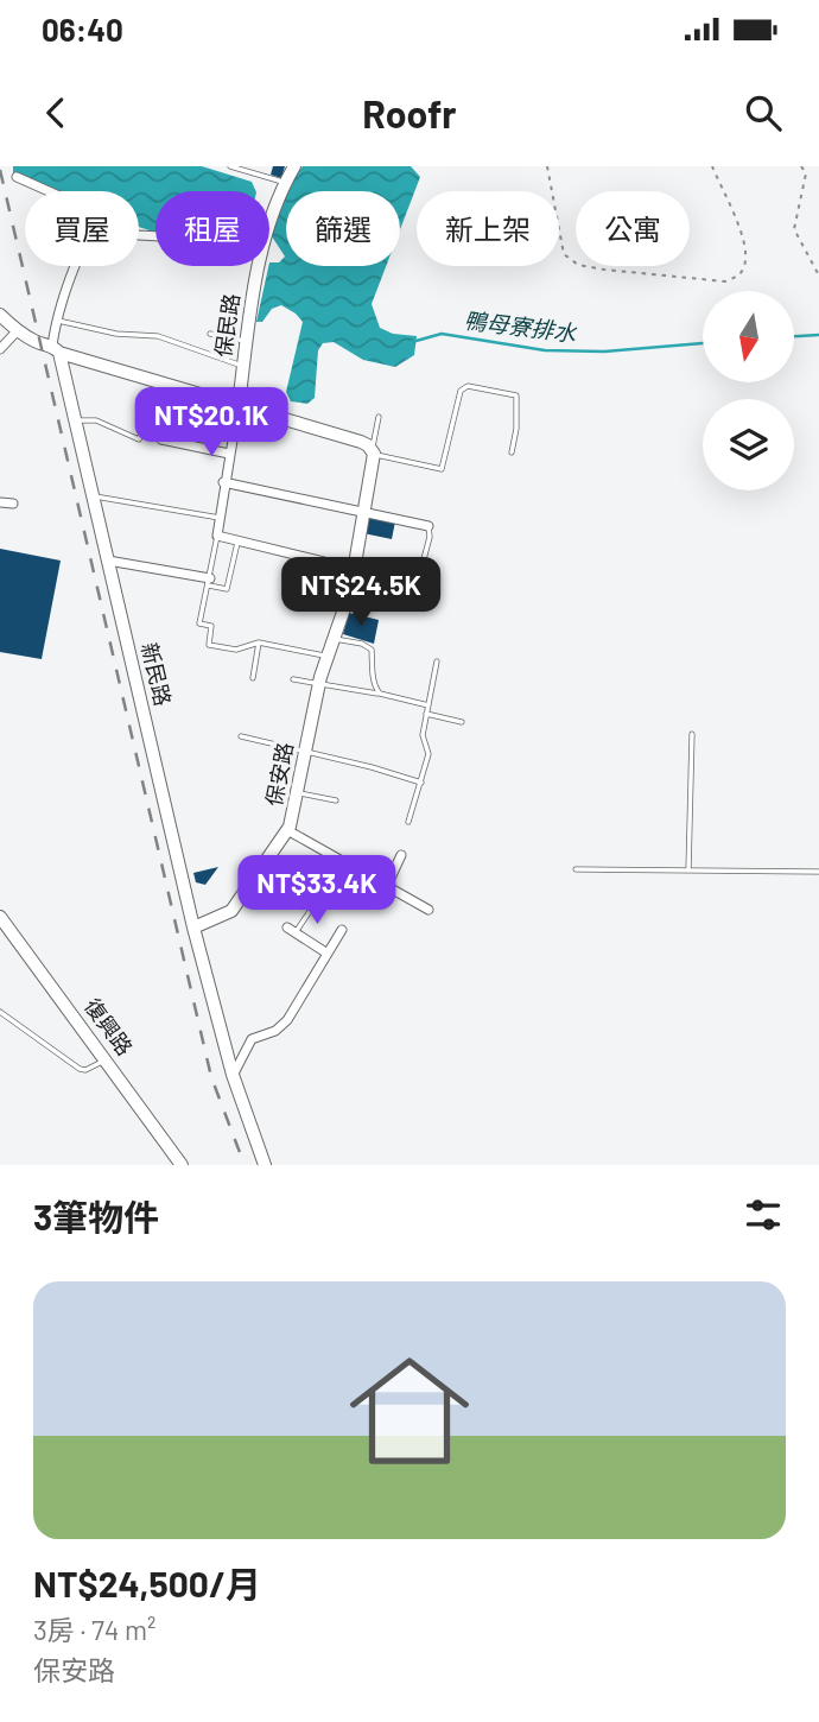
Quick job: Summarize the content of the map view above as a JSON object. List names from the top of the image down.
{
  "streets": {
    "street": [
      "保民路",
      "新民路",
      "保安路",
      "復興路"
    ]
  },
  "crossings": [
    ["新民路", "保安路"]
  ],
  "water": ["鴨母寮排水"],
  "north": "bottom",
  "page": {
    "status": "06:40",
    "header": "Roofr",
    "chip": [
      "買屋",
      "租屋",
      "篩選",
      "新上架",
      "公寓"
    ],
    "price": ["NT$20.1K", "NT$24.5K", "NT$33.4K"],
    "heading": "3筆物件",
    "list": [
      {
        "name": "NT$24,500/月",
        "note": "3房 · 74 m² · 保安路"
      }
    ]
  }
}
